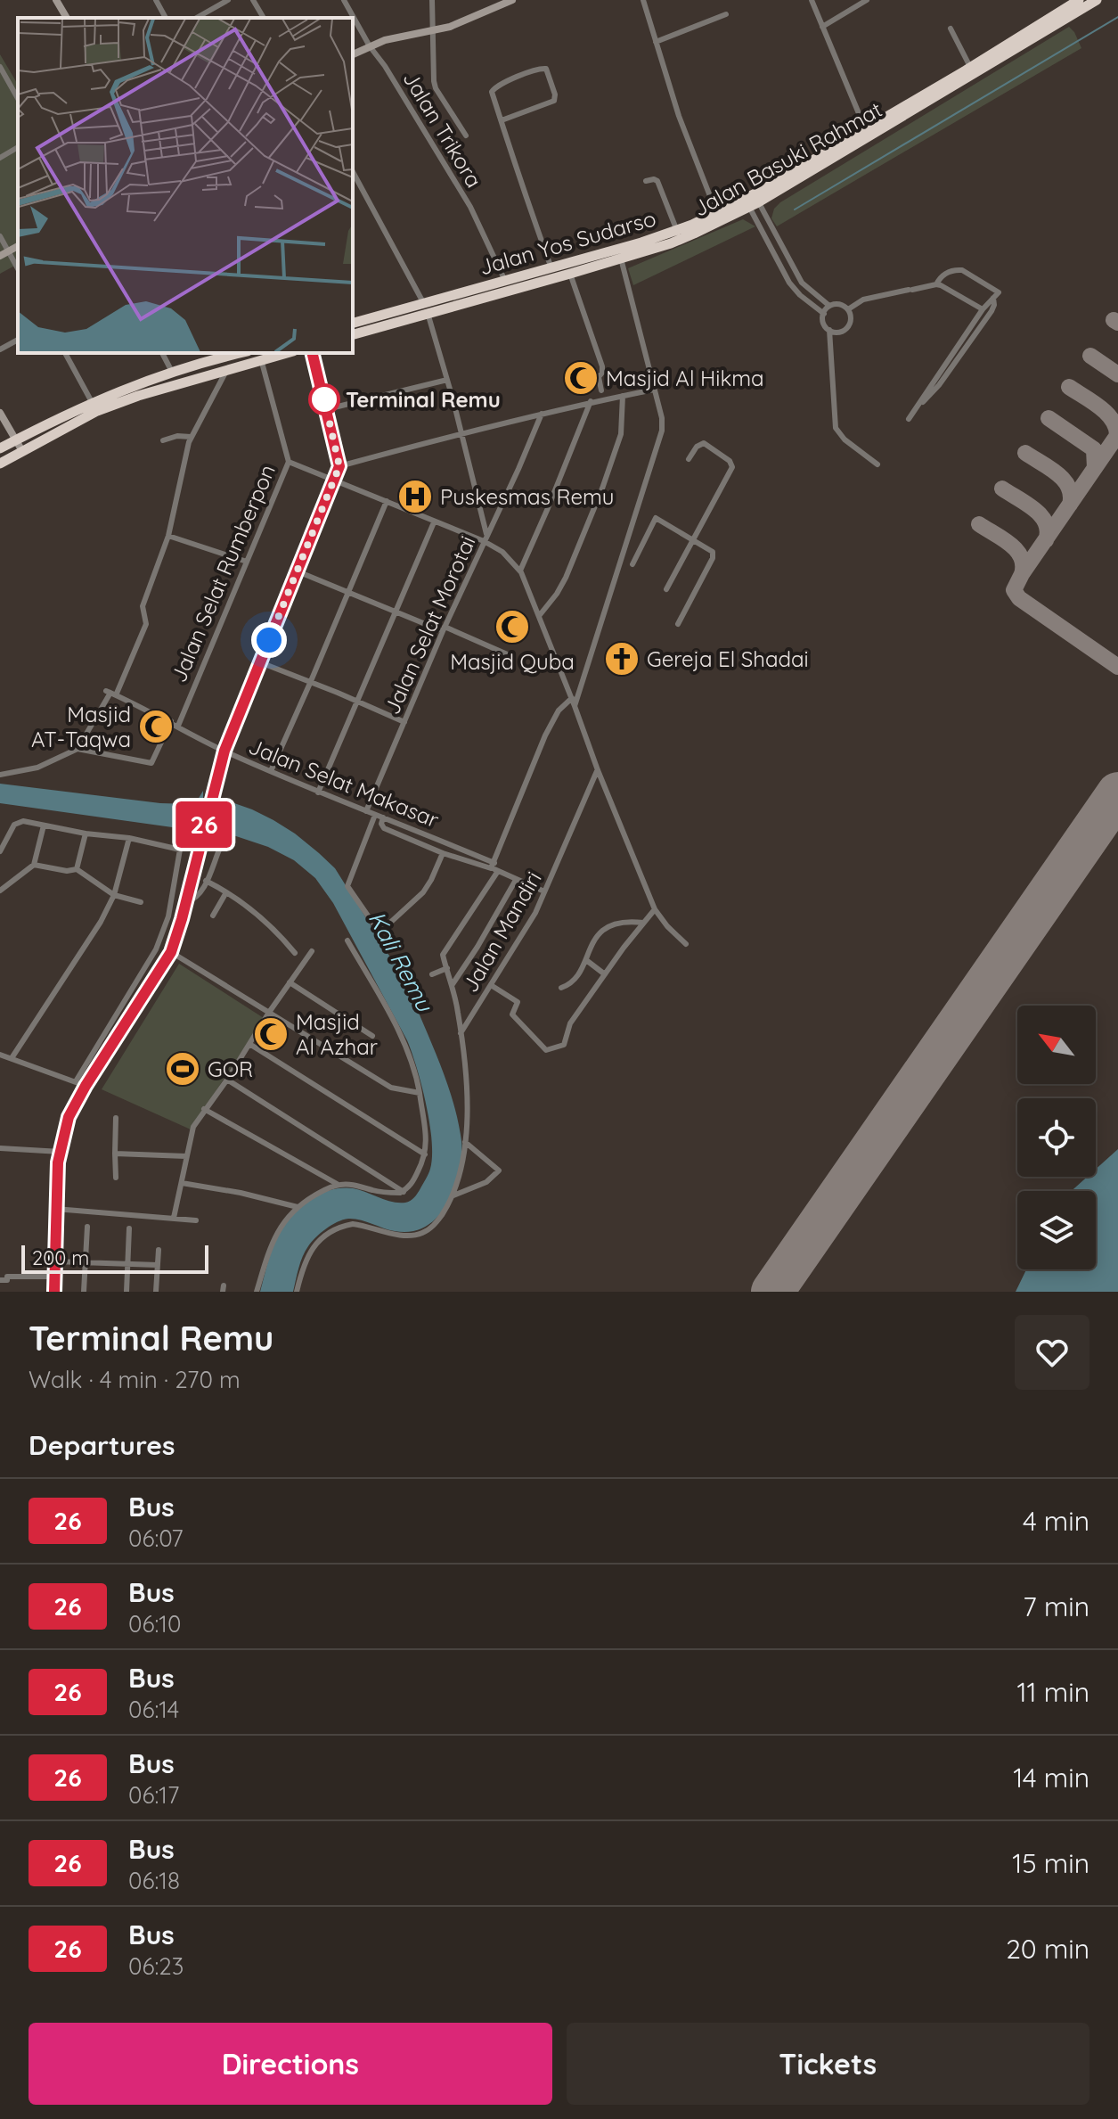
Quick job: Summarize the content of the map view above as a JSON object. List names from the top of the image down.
{
  "streets": {
    "highway": ["Jalan Basuki Rahmat", "Jalan Yos Sudarso"],
    "street": [
      "Jalan Trikora",
      "Jalan Selat Rumberpon",
      "Jalan Selat Morotai",
      "Jalan Selat Makasar",
      "Jalan Mandiri"
    ]
  },
  "crossings": [
    ["Jalan Trikora", "Jalan Yos Sudarso"],
    ["Jalan Basuki Rahmat", "Jalan Yos Sudarso"],
    ["Jalan Selat Rumberpon", "Jalan Selat Makasar"],
    ["Jalan Selat Morotai", "Jalan Selat Makasar"]
  ],
  "water": ["Kali Remu"],
  "places": {
    "mosque": [
      "Masjid Al Hikma",
      "Masjid Quba",
      "Masjid AT-Taqwa",
      "Masjid Al Azhar"
    ],
    "other": ["Terminal Remu"],
    "hospital": ["Puskesmas Remu"],
    "church": ["Gereja El Shadai"],
    "sports": ["GOR"]
  },
  "lines": ["bus line 26"],
  "scale_bar": "200 m",
  "north": "top left",
  "page": {
    "on_map": "26",
    "scale": "200 m",
    "heading": [
      ["Terminal Remu", "Walk · 4 min · 270 m"],
      "Departures"
    ],
    "list": [
      {
        "mark": "26",
        "name": "Bus",
        "note": "06:07",
        "value": "4 min"
      },
      {
        "mark": "26",
        "name": "Bus",
        "note": "06:10",
        "value": "7 min"
      },
      {
        "mark": "26",
        "name": "Bus",
        "note": "06:14",
        "value": "11 min"
      },
      {
        "mark": "26",
        "name": "Bus",
        "note": "06:17",
        "value": "14 min"
      },
      {
        "mark": "26",
        "name": "Bus",
        "note": "06:18",
        "value": "15 min"
      },
      {
        "mark": "26",
        "name": "Bus",
        "note": "06:23",
        "value": "20 min"
      }
    ],
    "buttons": ["Directions", "Tickets"]
  }
}
